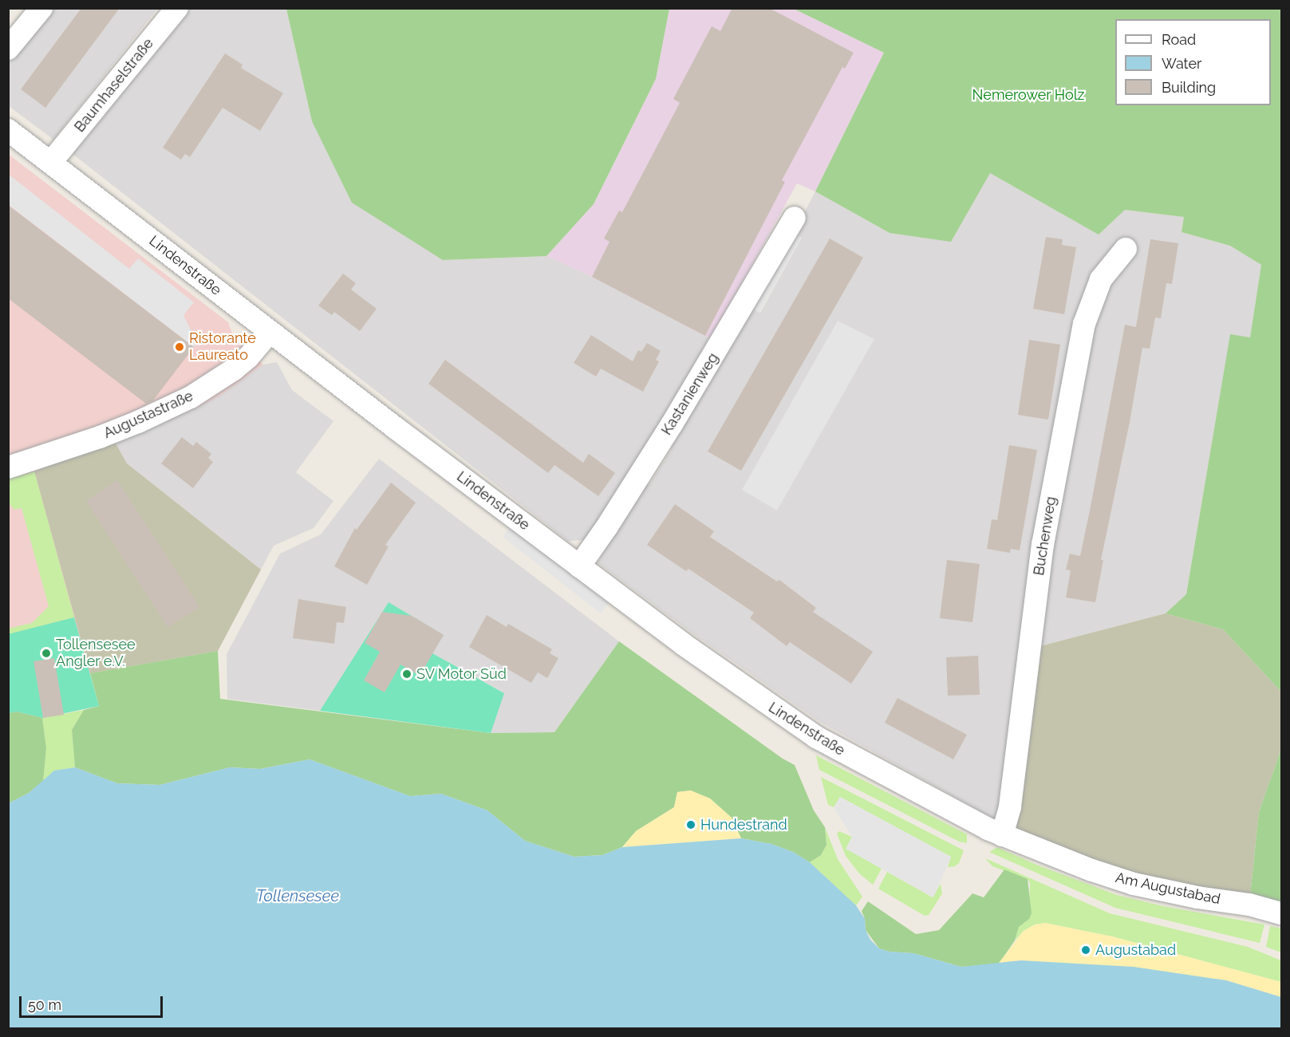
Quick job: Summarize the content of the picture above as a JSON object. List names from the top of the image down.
{
  "streets": {
    "street": [
      "Baumhaselstraße",
      "Lindenstraße",
      "Kastanienweg",
      "Augustastraße",
      "Buchenweg",
      "Am Augustabad"
    ]
  },
  "crossings": [
    ["Baumhaselstraße", "Lindenstraße"],
    ["Lindenstraße", "Kastanienweg"],
    ["Lindenstraße", "Augustastraße"],
    ["Lindenstraße", "Buchenweg"],
    ["Lindenstraße", "Am Augustabad"],
    ["Buchenweg", "Am Augustabad"]
  ],
  "water": ["Tollensesee"],
  "parks": ["Nemerower Holz"],
  "places": [
    "Ristorante Laureato",
    "Tollensesee Angler e.V.",
    "SV Motor Süd",
    "Hundestrand",
    "Augustabad"
  ],
  "legend": ["Road", "Water", "Building"],
  "scale_bar": "50 m"
}
